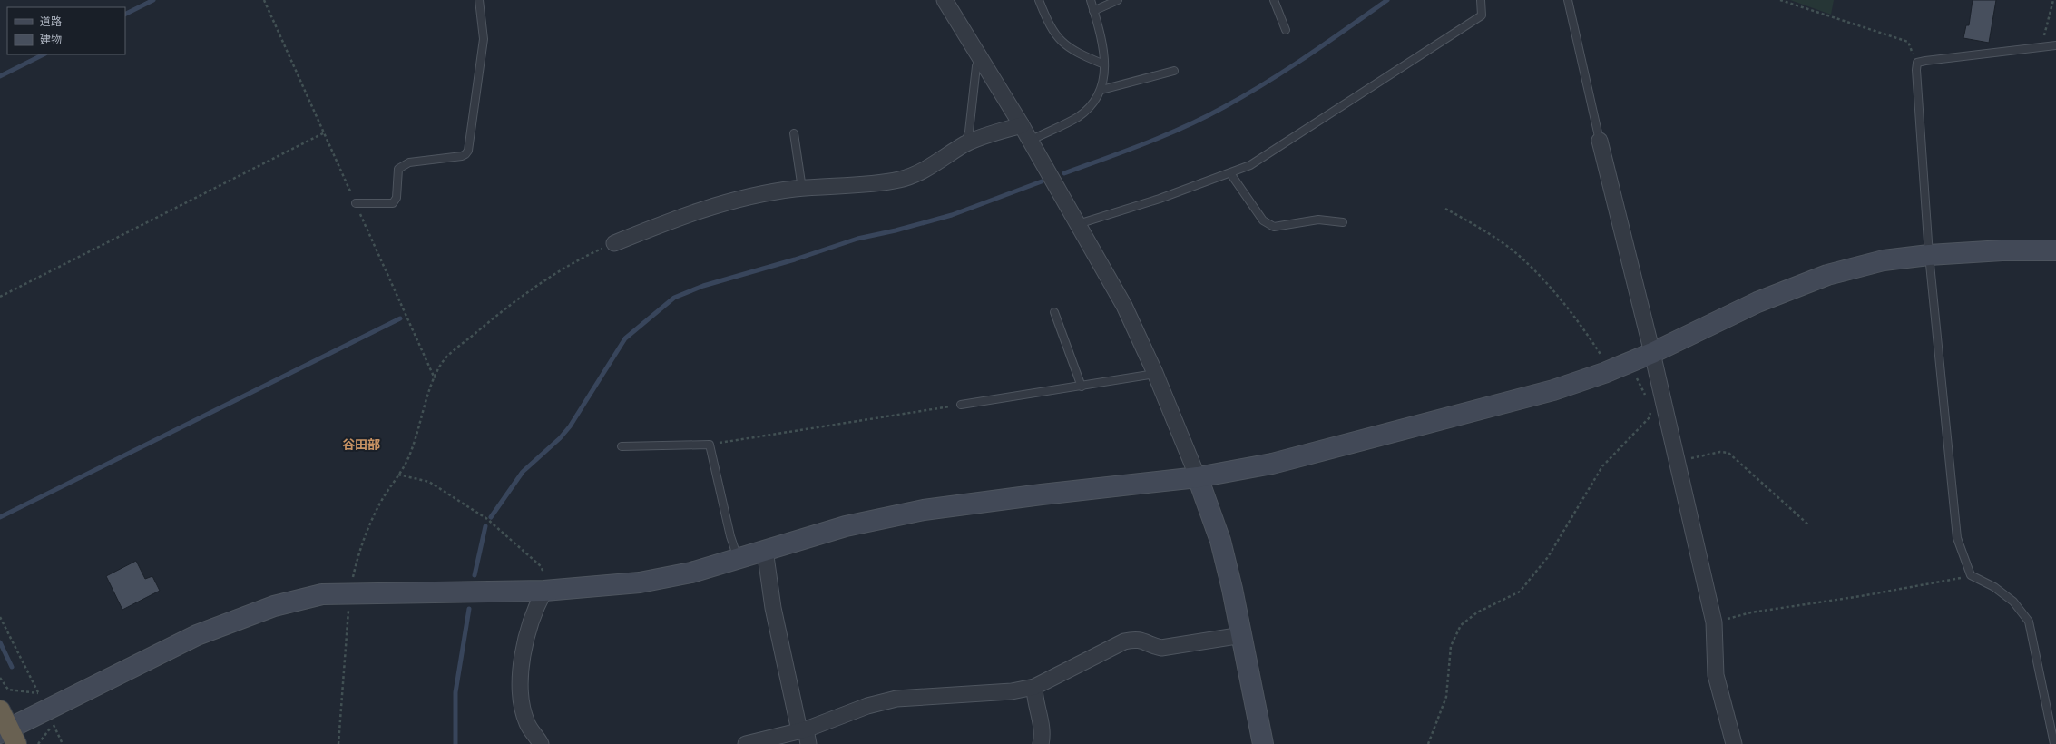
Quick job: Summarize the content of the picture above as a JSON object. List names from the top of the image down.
{
  "districts": ["谷田部"],
  "legend": ["道路", "建物"]
}
